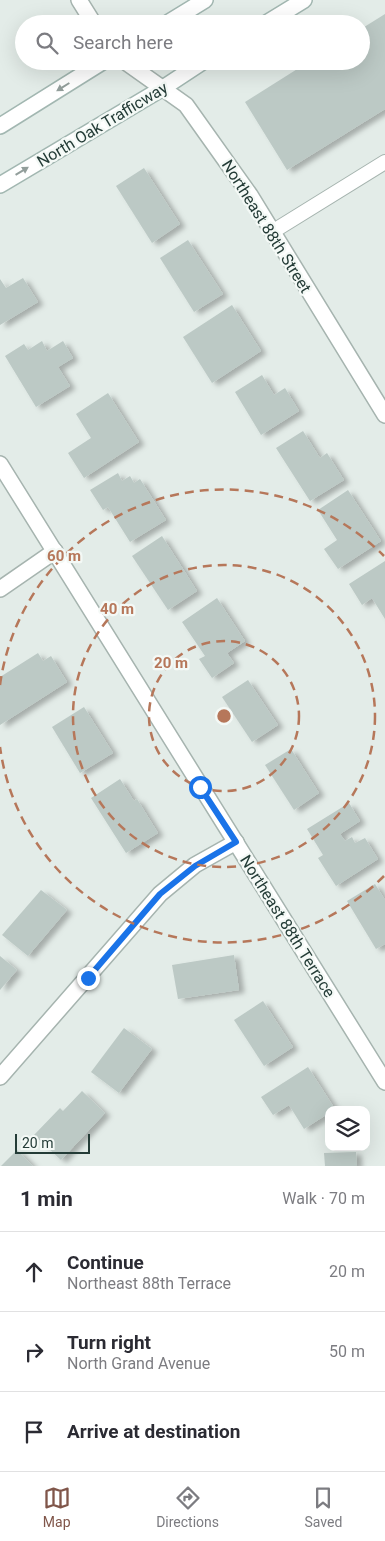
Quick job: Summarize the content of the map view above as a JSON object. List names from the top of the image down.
{
  "streets": {
    "street": ["North Oak Trafficway", "Northeast 88th Street", "Northeast 88th Terrace"]
  },
  "crossings": [
    ["North Oak Trafficway", "Northeast 88th Street"]
  ],
  "scale_bar": "20 m",
  "page": {
    "search": "Search here",
    "scale": "20 m",
    "heading": ["1 min", "Walk · 70 m"],
    "list": [
      ["Continue", "Northeast 88th Terrace", "20 m"],
      ["Turn right", "North Grand Avenue", "50 m"],
      "Arrive at destination"
    ],
    "nav": ["Map", "Directions", "Saved"]
  },
  "rings": ["60 m", "40 m", "20 m"]
}
